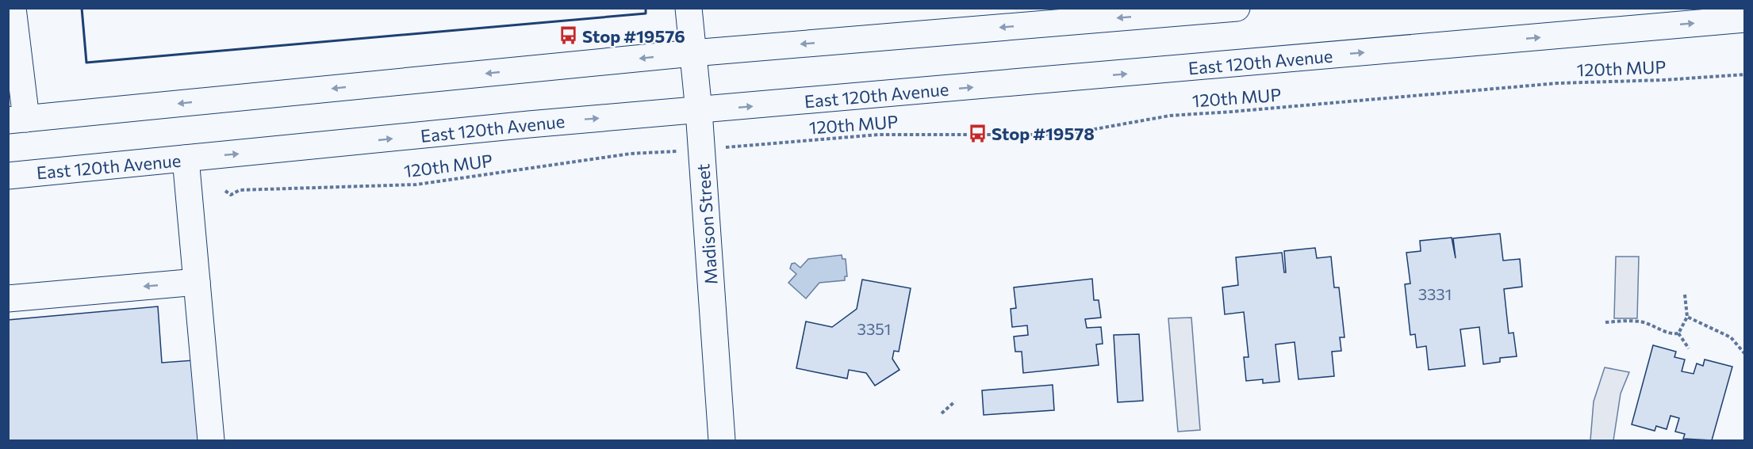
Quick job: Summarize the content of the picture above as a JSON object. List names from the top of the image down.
{
  "streets": {
    "main road": ["East 120th Avenue", "Madison Street"],
    "path": ["120th MUP"]
  },
  "crossings": [
    ["East 120th Avenue", "Madison Street"]
  ],
  "places": {
    "bus stop": ["Stop #19576", "Stop #19578"]
  },
  "house_numbers": ["3331", "3351"]
}
